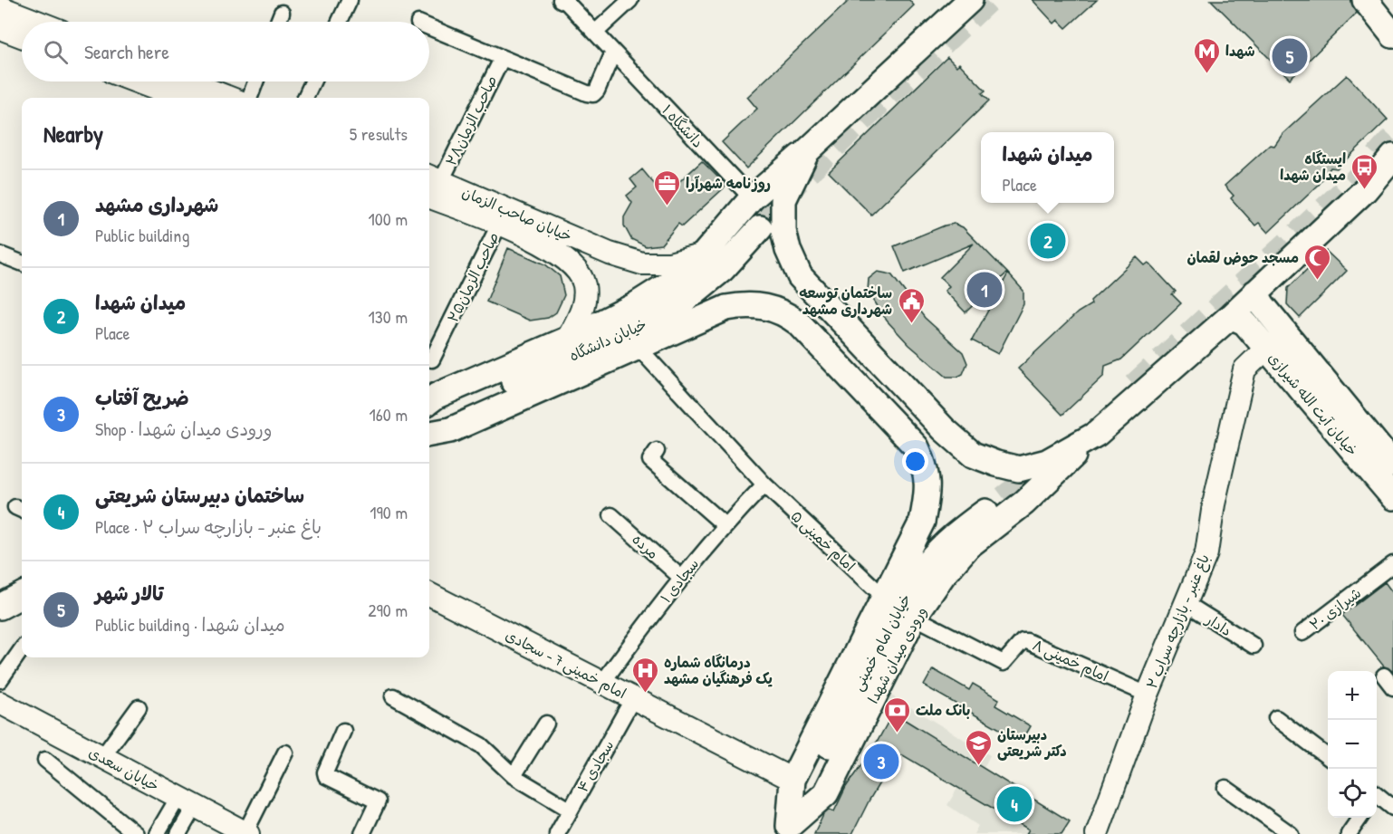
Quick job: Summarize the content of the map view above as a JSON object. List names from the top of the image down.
{
  "streets": {
    "main road": [
      "خیابان صاحب الزمان",
      "خیابان دانشگاه",
      "خیابان آیت الله شیرازی",
      "باغ عنبر - بازارچه سراب ۲",
      "خیابان امام خمینی",
      "ورودی میدان شهدا",
      "امام خمینی 7 - سجادی",
      "خیابان سعدی"
    ],
    "street": [
      "صاحب الزمان۲۸",
      "دانشگاه ۱",
      "صاحب الزمان۲۵",
      "امام خمینی ۵",
      "مرده",
      "سجادی ۱",
      "شیرازی ۲۰",
      "دادار",
      "امام خمینی ۸",
      "سجادی ۴"
    ]
  },
  "crossings": [
    ["صاحب الزمان۲۸", "خیابان صاحب الزمان"],
    ["خیابان آیت الله شیرازی", "باغ عنبر - بازارچه سراب ۲"],
    ["امام خمینی ۵", "سجادی ۱"],
    ["مرده", "سجادی ۱"],
    ["سجادی ۱", "امام خمینی 7 - سجادی"],
    ["باغ عنبر - بازارچه سراب ۲", "دادار"],
    ["باغ عنبر - بازارچه سراب ۲", "امام خمینی ۸"],
    ["خیابان امام خمینی", "امام خمینی 7 - سجادی"],
    ["ورودی میدان شهدا", "امام خمینی ۸"],
    ["امام خمینی 7 - سجادی", "سجادی ۴"]
  ],
  "places": {
    "metro station": ["شهدا"],
    "bus stop": ["ایستگاه میدان شهدا"],
    "office": ["روزنامه شهرآرا"],
    "mosque": ["مسجد حوض لقمان"],
    "public building": ["ساختمان توسعه شهرداری مشهد"],
    "hospital": ["درمانگاه شماره یک فرهنگیان مشهد"],
    "bank": ["بانک ملت"],
    "school or university": ["دبیرستان دکتر شریعتی"]
  },
  "page": {
    "search": "Search here",
    "pins": [
      "5",
      "2",
      "1",
      "3",
      "4"
    ],
    "heading": ["Nearby", "5 results"],
    "popup": ["میدان شهدا", "Place"],
    "list": [
      {
        "mark": "1",
        "name": "شهرداری مشهد",
        "note": "Public building",
        "value": "100 m"
      },
      {
        "mark": "2",
        "name": "میدان شهدا",
        "note": "Place",
        "value": "130 m"
      },
      {
        "mark": "3",
        "name": "ضریح آفتاب",
        "note": "Shop · ورودی میدان شهدا",
        "value": "160 m"
      },
      {
        "mark": "4",
        "name": "ساختمان دبیرستان شریعتی",
        "note": "Place · باغ عنبر - بازارچه سراب ۲",
        "value": "190 m"
      },
      {
        "mark": "5",
        "name": "تالار شهر",
        "note": "Public building · میدان شهدا",
        "value": "290 m"
      }
    ],
    "map_buttons": ["+", "−"]
  }
}
